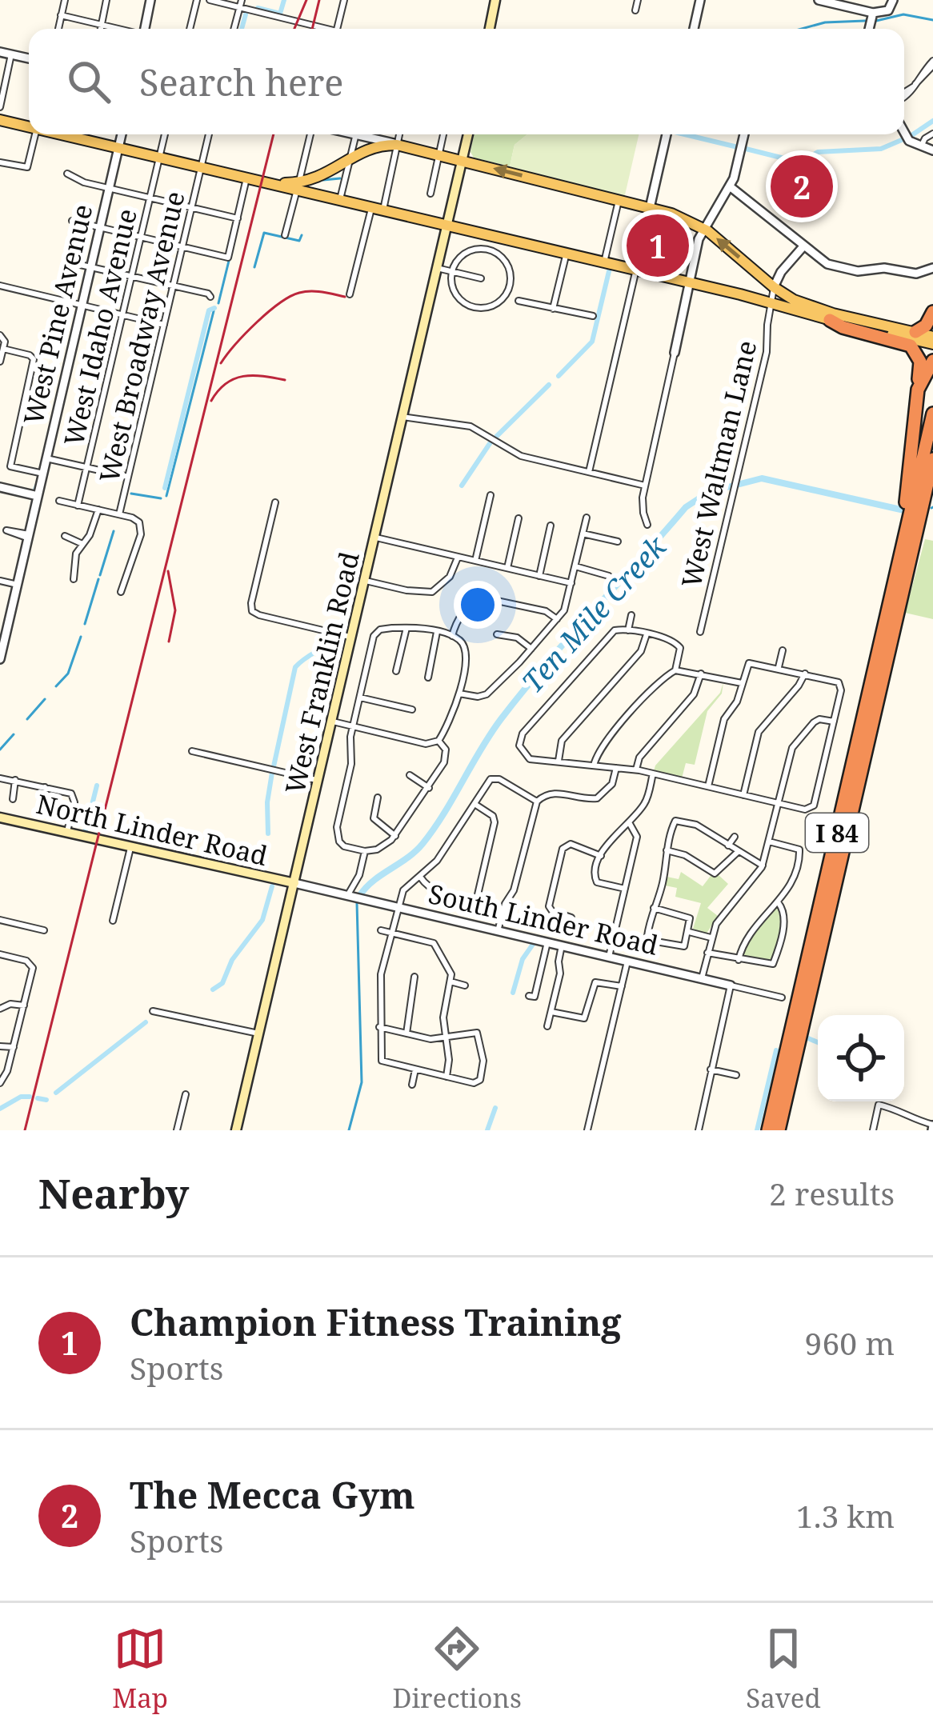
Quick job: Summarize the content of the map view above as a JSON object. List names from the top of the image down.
{
  "streets": {
    "highway": ["I 84"],
    "main road": ["West Franklin Road", "North Linder Road"],
    "street": [
      "West Pine Avenue",
      "West Idaho Avenue",
      "West Broadway Avenue",
      "West Waltman Lane",
      "South Linder Road"
    ]
  },
  "crossings": [
    ["West Franklin Road", "North Linder Road"],
    ["West Franklin Road", "South Linder Road"],
    ["North Linder Road", "South Linder Road"]
  ],
  "water": ["Ten Mile Creek"],
  "page": {
    "search": "Search here",
    "pins": ["2", "1"],
    "heading": ["Nearby", "2 results"],
    "list": [
      {
        "mark": "1",
        "name": "Champion Fitness Training",
        "note": "Sports",
        "value": "960 m"
      },
      {
        "mark": "2",
        "name": "The Mecca Gym",
        "note": "Sports",
        "value": "1.3 km"
      }
    ],
    "nav": ["Map", "Directions", "Saved"]
  }
}
